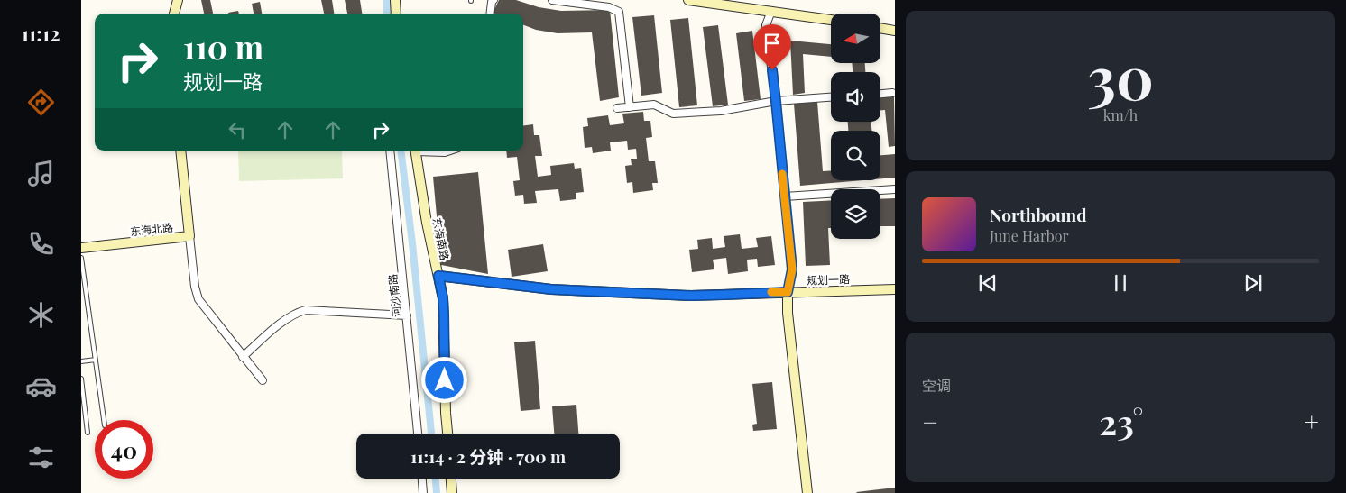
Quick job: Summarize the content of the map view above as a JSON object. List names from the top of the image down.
{
  "streets": {
    "street": [
      "东海北路",
      "东海南路",
      "规划一路",
      "河沙南路"
    ]
  },
  "crossings": [
    ["东海南路", "规划一路"]
  ],
  "north": "left",
  "page": {
    "tabs": "11:12",
    "tile": [
      ["30", "km/h"],
      "空调"
    ],
    "turn": ["110 m", "规划一路"],
    "song": ["Northbound", "June Harbor"],
    "heat": ["−", "23°", "+"],
    "limit": "40",
    "trip": "11:14 · 2 分钟 · 700 m"
  }
}
